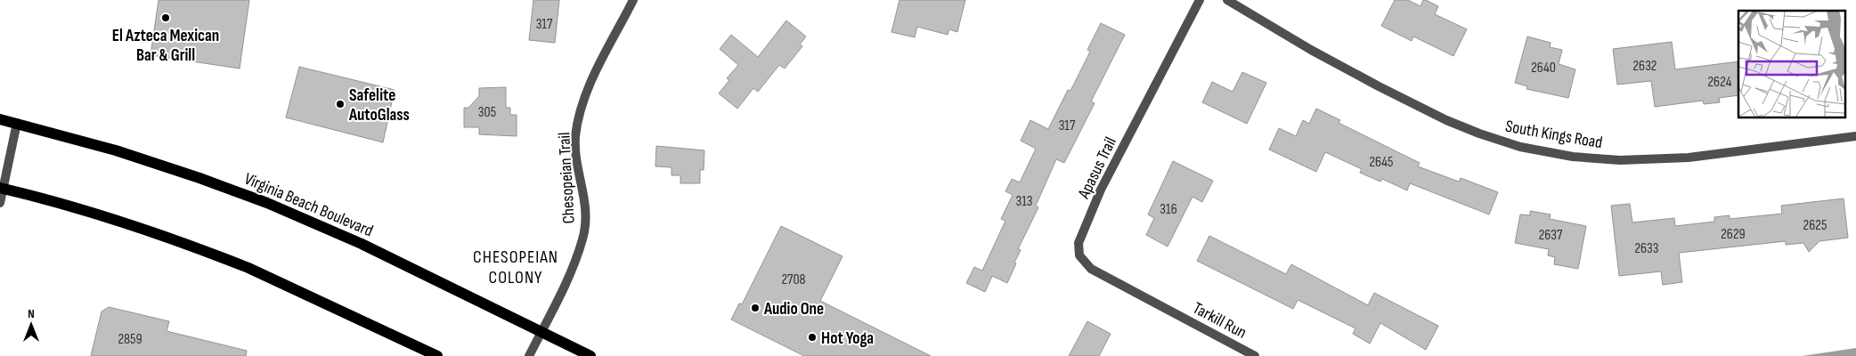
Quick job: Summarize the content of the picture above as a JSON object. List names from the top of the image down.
{
  "streets": {
    "main road": ["Virginia Beach Boulevard"],
    "street": [
      "South Kings Road",
      "Apasus Trail",
      "Chesopeian Trail",
      "Tarkill Run"
    ]
  },
  "crossings": [
    ["Apasus Trail", "Tarkill Run"],
    ["Chesopeian Trail", "Virginia Beach Boulevard"]
  ],
  "districts": ["CHESOPEIAN COLONY"],
  "places": [
    "El Azteca Mexican Bar & Grill",
    "Safelite AutoGlass",
    "Audio One",
    "Hot Yoga"
  ],
  "house_numbers": [
    "317",
    "2632",
    "2640",
    "2624",
    "305",
    "317",
    "2645",
    "313",
    "316",
    "2625",
    "2629",
    "2637",
    "2633",
    "2708",
    "2859"
  ],
  "north": "top"
}
